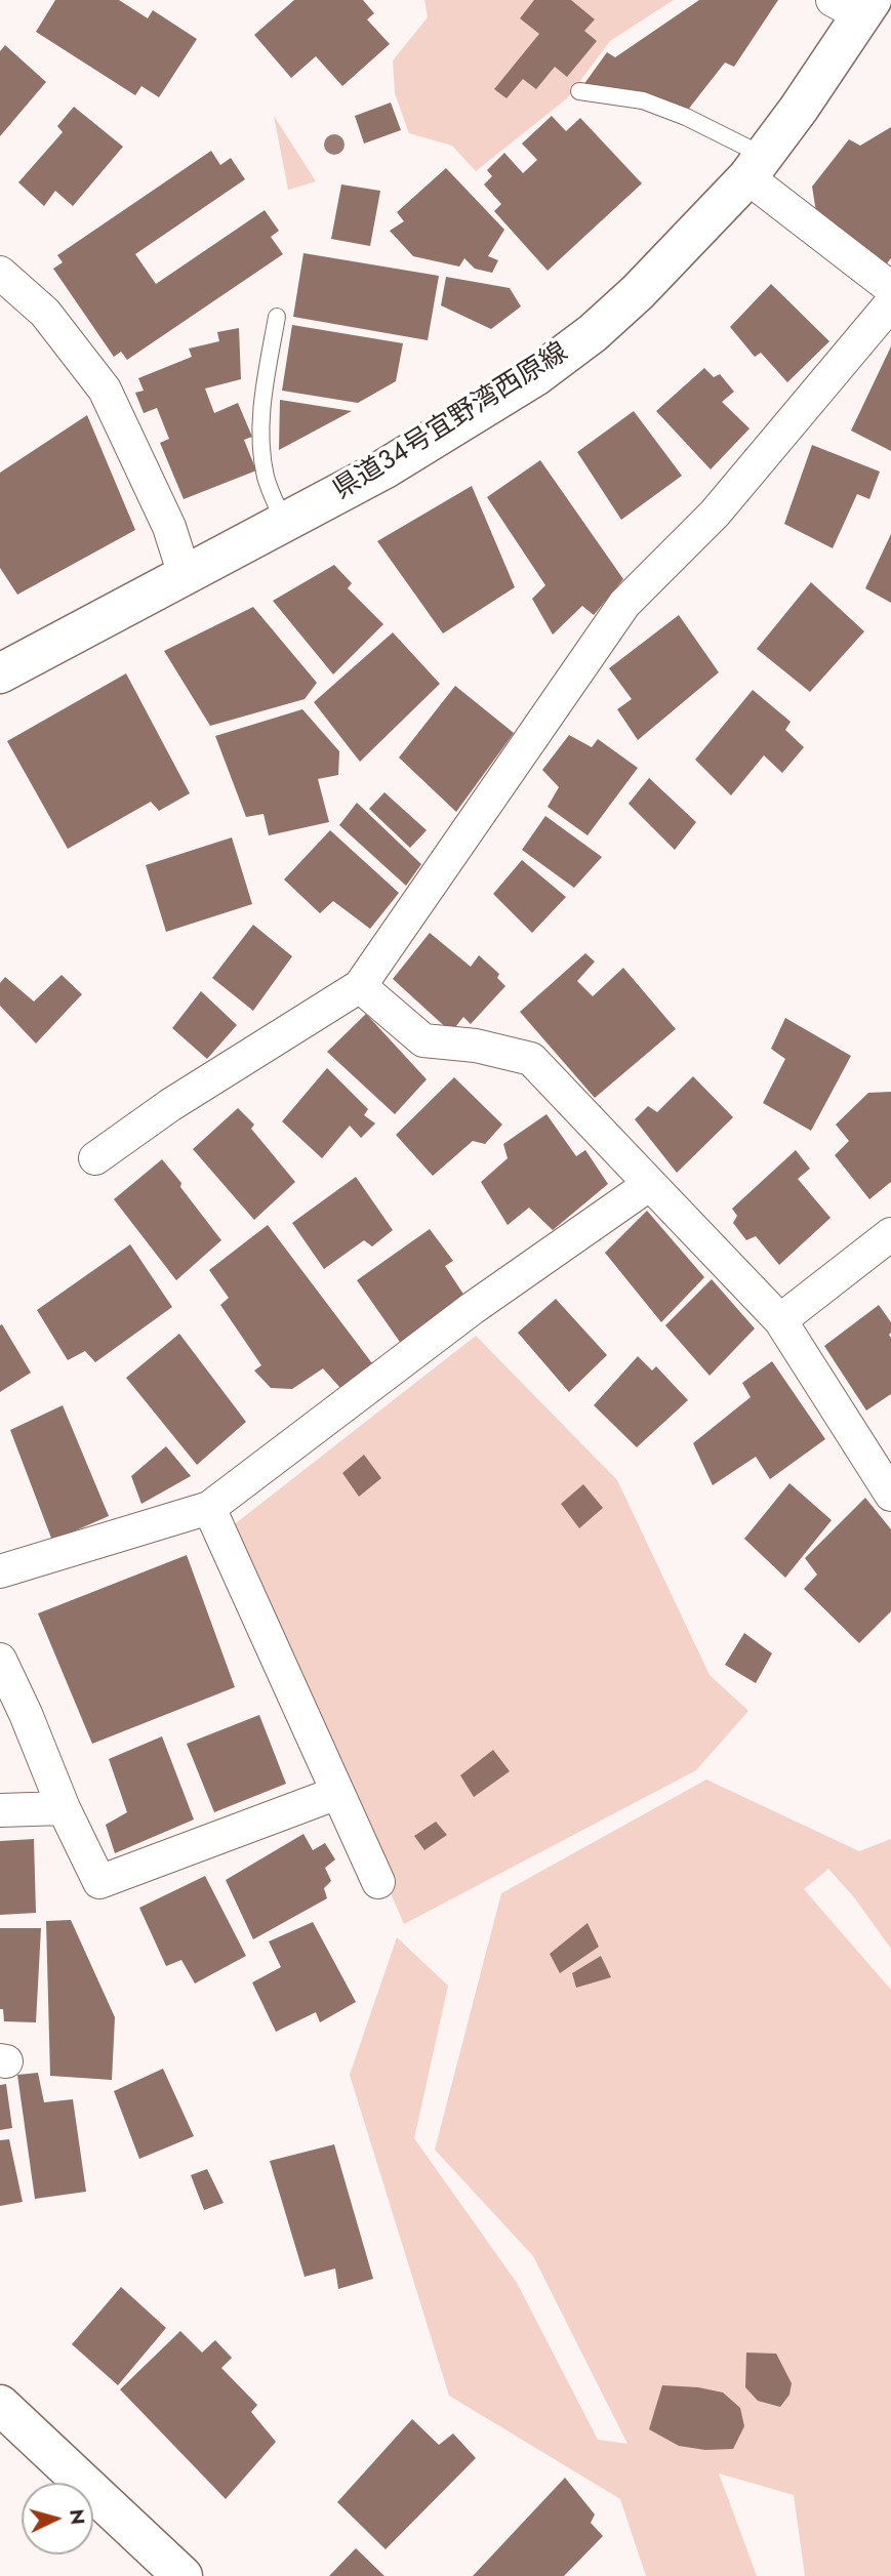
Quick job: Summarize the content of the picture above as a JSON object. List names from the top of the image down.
{
  "streets": {
    "main road": ["県道34号宜野湾西原線"]
  },
  "north": "right"
}
